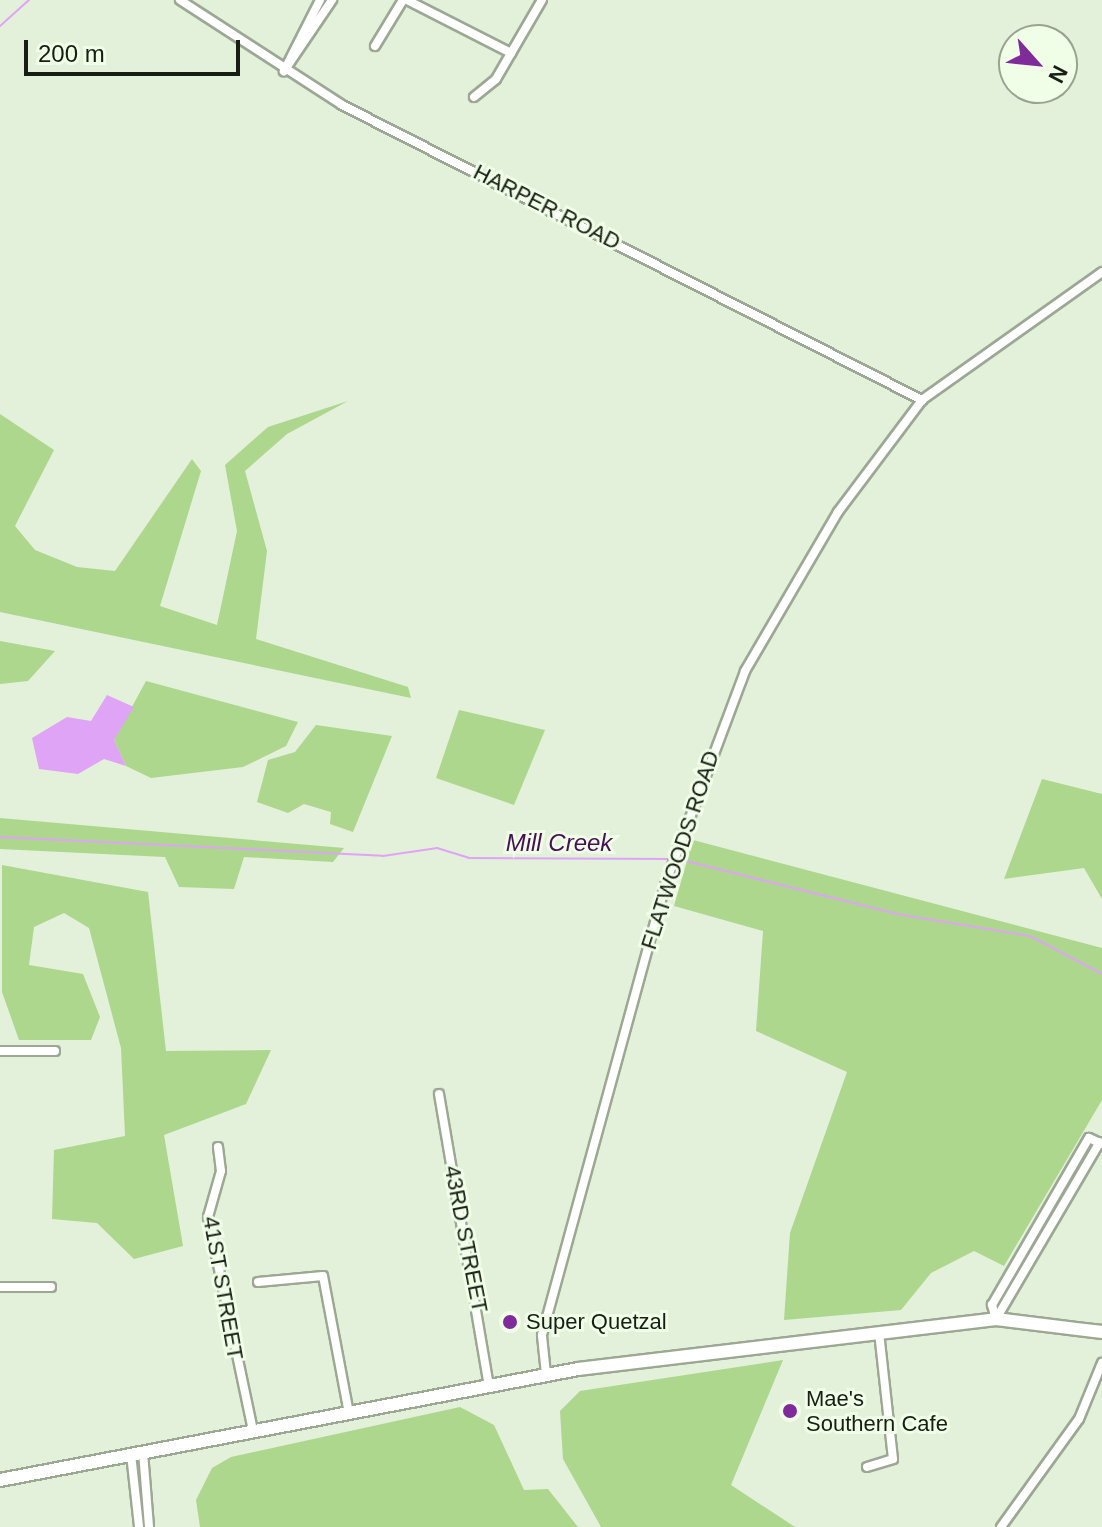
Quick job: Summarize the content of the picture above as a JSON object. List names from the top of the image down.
{
  "streets": {
    "street": [
      "HARPER ROAD",
      "FLATWOODS ROAD",
      "43RD STREET",
      "41ST STREET"
    ]
  },
  "crossings": [
    ["HARPER ROAD", "FLATWOODS ROAD"]
  ],
  "water": ["Mill Creek"],
  "places": ["Super Quetzal", "Mae's Southern Cafe"],
  "scale_bar": "200 m",
  "north": "bottom right"
}
